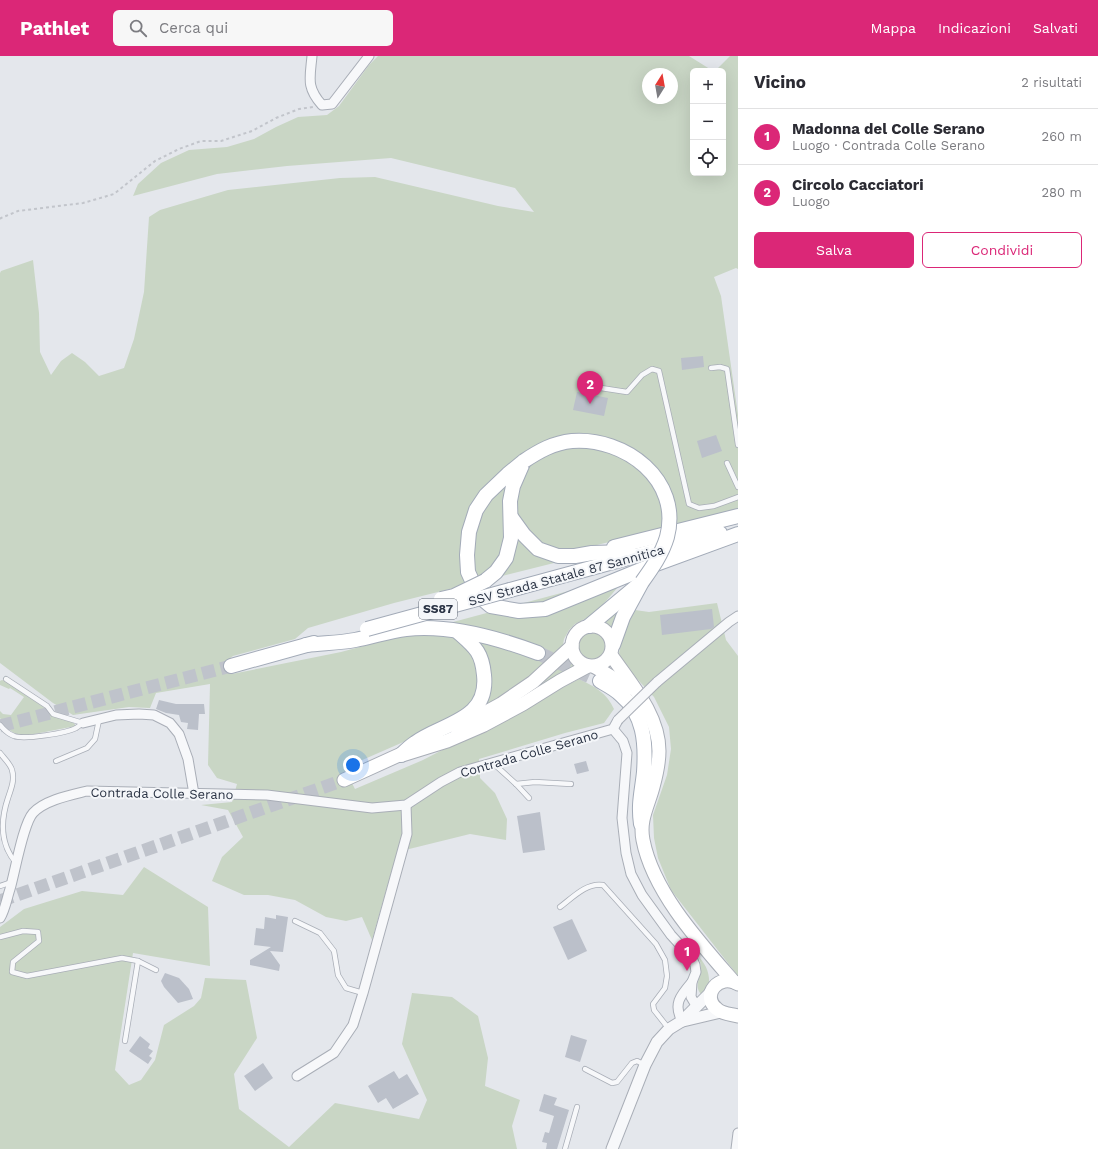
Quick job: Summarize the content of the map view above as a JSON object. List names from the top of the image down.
{
  "streets": {
    "main road": ["SSV Strada Statale 87 Sannitica", "SS87"],
    "street": ["Contrada Colle Serano"]
  },
  "north": "top",
  "page": {
    "header": "Pathlet",
    "search": "Cerca qui",
    "nav": ["Mappa", "Indicazioni", "Salvati"],
    "heading": ["Vicino", "2 risultati"],
    "map_buttons": ["+", "−"],
    "list": [
      {
        "mark": "1",
        "name": "Madonna del Colle Serano",
        "note": "Luogo · Contrada Colle Serano",
        "value": "260 m"
      },
      {
        "mark": "2",
        "name": "Circolo Cacciatori",
        "note": "Luogo",
        "value": "280 m"
      }
    ],
    "buttons": ["Salva", "Condividi"],
    "pins": ["2", "1"]
  }
}
